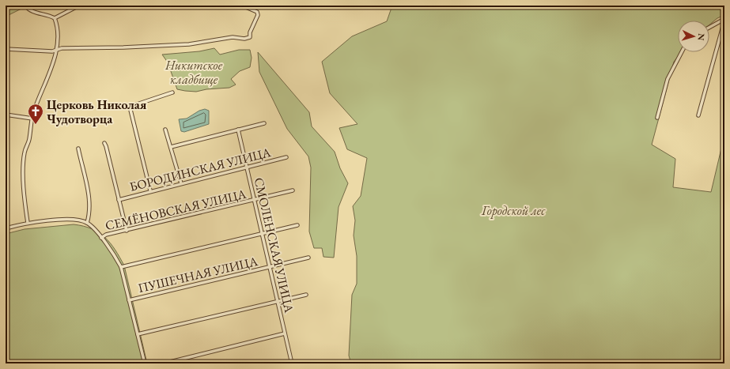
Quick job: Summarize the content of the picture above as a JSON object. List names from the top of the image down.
{
  "streets": {
    "street": [
      "БОРОДИНСКАЯ УЛИЦА",
      "СЕМЁНОВСКАЯ УЛИЦА",
      "СМОЛЕНСКАЯ УЛИЦА",
      "ПУШЕЧНАЯ УЛИЦА"
    ]
  },
  "crossings": [
    ["БОРОДИНСКАЯ УЛИЦА", "СМОЛЕНСКАЯ УЛИЦА"],
    ["СЕМЁНОВСКАЯ УЛИЦА", "СМОЛЕНСКАЯ УЛИЦА"],
    ["СМОЛЕНСКАЯ УЛИЦА", "ПУШЕЧНАЯ УЛИЦА"]
  ],
  "parks": ["Никитское кладбище", "Городской лес"],
  "places": {
    "church": ["Церковь Николая Чудотворца"]
  },
  "north": "right"
}
